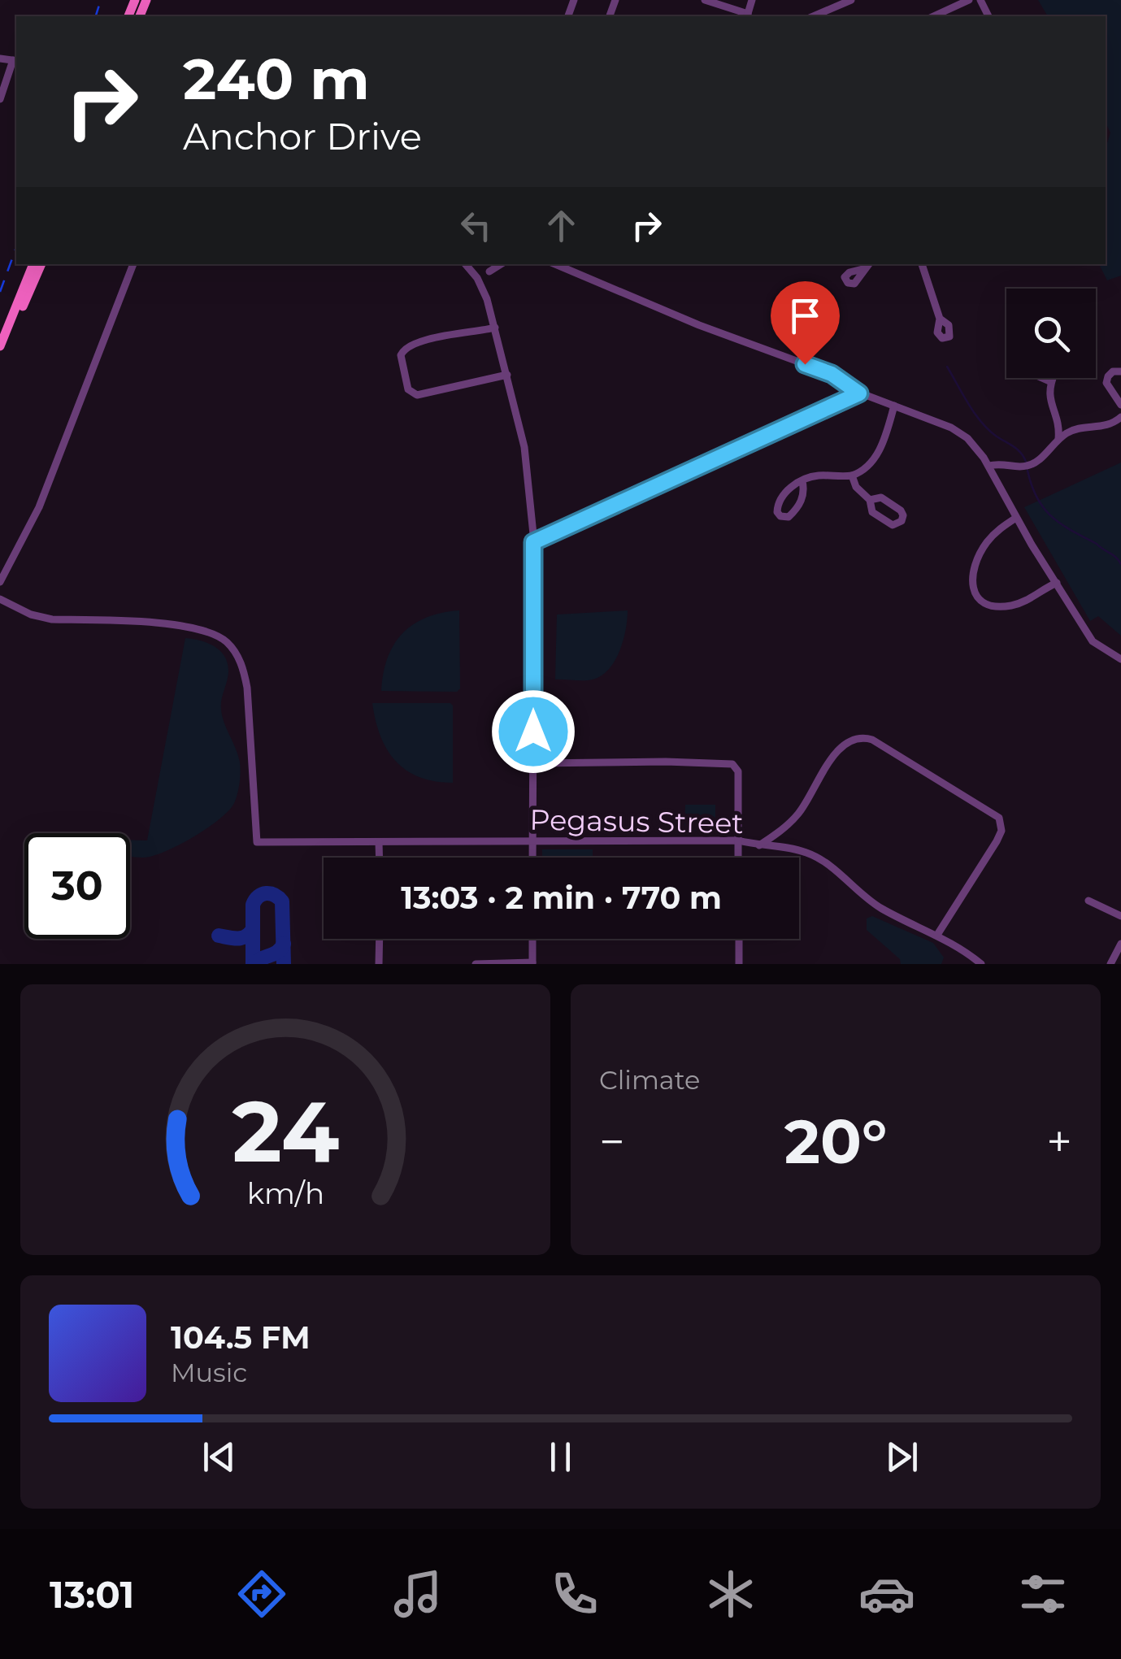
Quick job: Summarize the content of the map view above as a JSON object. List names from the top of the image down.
{
  "streets": {
    "street": ["Pegasus Street"]
  },
  "page": {
    "turn": ["240 m", "Anchor Drive"],
    "limit": "30",
    "trip": "13:03 · 2 min · 770 m",
    "tile": "Climate",
    "heat": ["−", "20°", "+"],
    "song": ["104.5 FM", "Music"],
    "tabs": "13:01",
    "gauge": ["24", "km/h"]
  }
}
